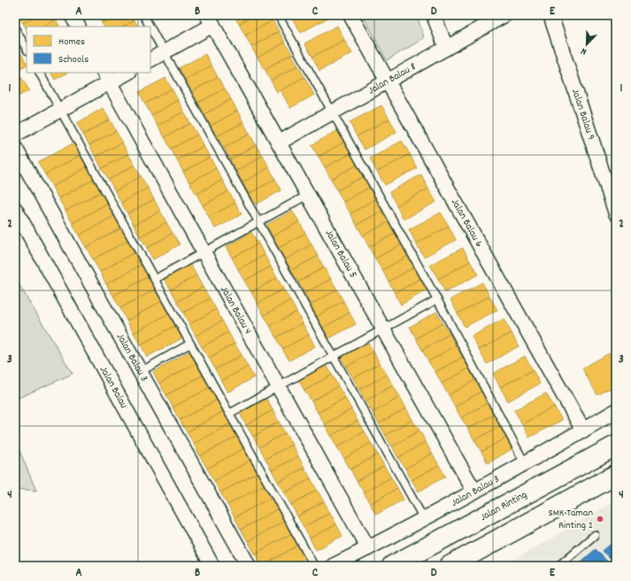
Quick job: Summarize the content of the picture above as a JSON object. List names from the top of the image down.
{
  "streets": {
    "main road": ["Jalan Rinting"],
    "street": [
      "Jalan Balau 8",
      "Jalan Balau 9",
      "Jalan Balau 6",
      "Jalan Balau 5",
      "Jalan Balau 4",
      "Jalan Balau 3",
      "Jalan Balau"
    ]
  },
  "crossings": [
    ["Jalan Balau 8", "Jalan Balau 6"],
    ["Jalan Balau 8", "Jalan Balau 5"],
    ["Jalan Balau 6", "Jalan Balau 3"],
    ["Jalan Balau 5", "Jalan Balau 3"],
    ["Jalan Balau 4", "Jalan Balau 3"]
  ],
  "places": ["SMK Taman Rinting 2"],
  "legend": ["Homes", "Schools"],
  "north": "bottom left",
  "grid": {
    "columns": [
      "A",
      "B",
      "C",
      "D",
      "E"
    ],
    "rows": [
      "1",
      "2",
      "3",
      "4"
    ]
  }
}
